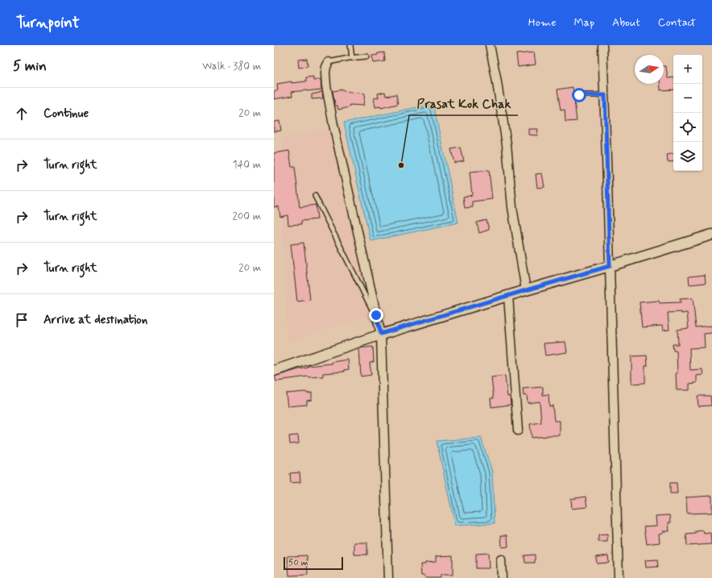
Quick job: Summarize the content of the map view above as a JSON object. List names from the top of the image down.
{
  "places": ["Prasat Kok Chak"],
  "scale_bar": "50 m",
  "north": "right",
  "page": {
    "header": "Turnpoint",
    "nav": [
      "Home",
      "Map",
      "About",
      "Contact"
    ],
    "heading": ["5 min", "Walk · 380 m"],
    "map_buttons": ["+", "−"],
    "list": [
      ["Continue", "20 m"],
      ["Turn right", "140 m"],
      ["Turn right", "200 m"],
      ["Turn right", "20 m"],
      "Arrive at destination"
    ],
    "scale": "50 m"
  }
}
